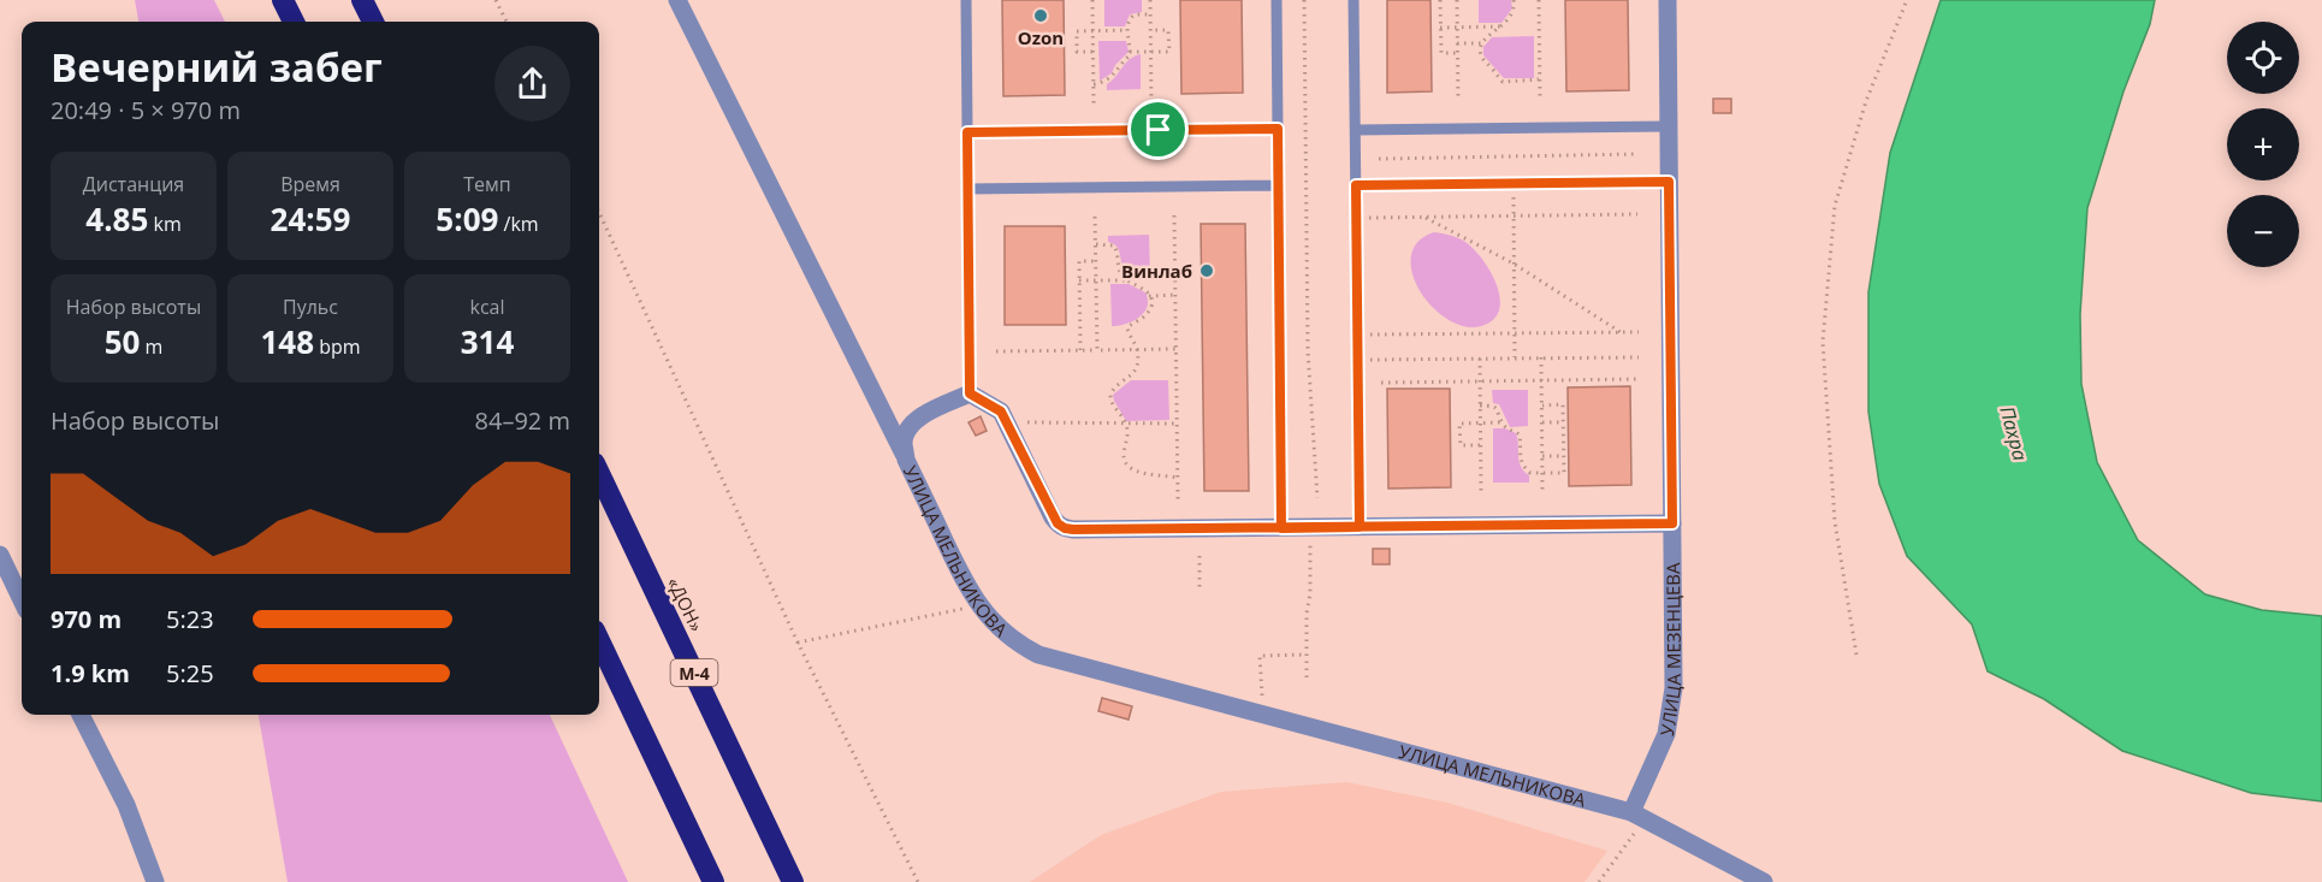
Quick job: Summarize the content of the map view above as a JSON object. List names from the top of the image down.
{
  "streets": {
    "highway": ["«ДОН»", "М-4"],
    "street": ["УЛИЦА МЕЛЬНИКОВА", "УЛИЦА МЕЗЕНЦЕВА"]
  },
  "crossings": [
    ["УЛИЦА МЕЛЬНИКОВА", "УЛИЦА МЕЗЕНЦЕВА"]
  ],
  "water": ["Пахра"],
  "places": ["Ozon", "Винлаб"],
  "page": {
    "map_buttons": ["+", "−"],
    "heading": ["Вечерний забег", "20:49 · 5 × 970 m"],
    "stats": [
      ["Дистанция", "4.85 km"],
      ["Время", "24:59"],
      ["Темп", "5:09 /km"],
      ["Набор высоты", "50 m"],
      ["Пульс", "148 bpm"],
      ["kcal", "314"]
    ],
    "chart": ["Набор высоты", "84–92 m"],
    "list": [
      {
        "name": "970 m",
        "note": "5:23"
      },
      {
        "name": "1.9 km",
        "note": "5:25"
      }
    ]
  }
}
